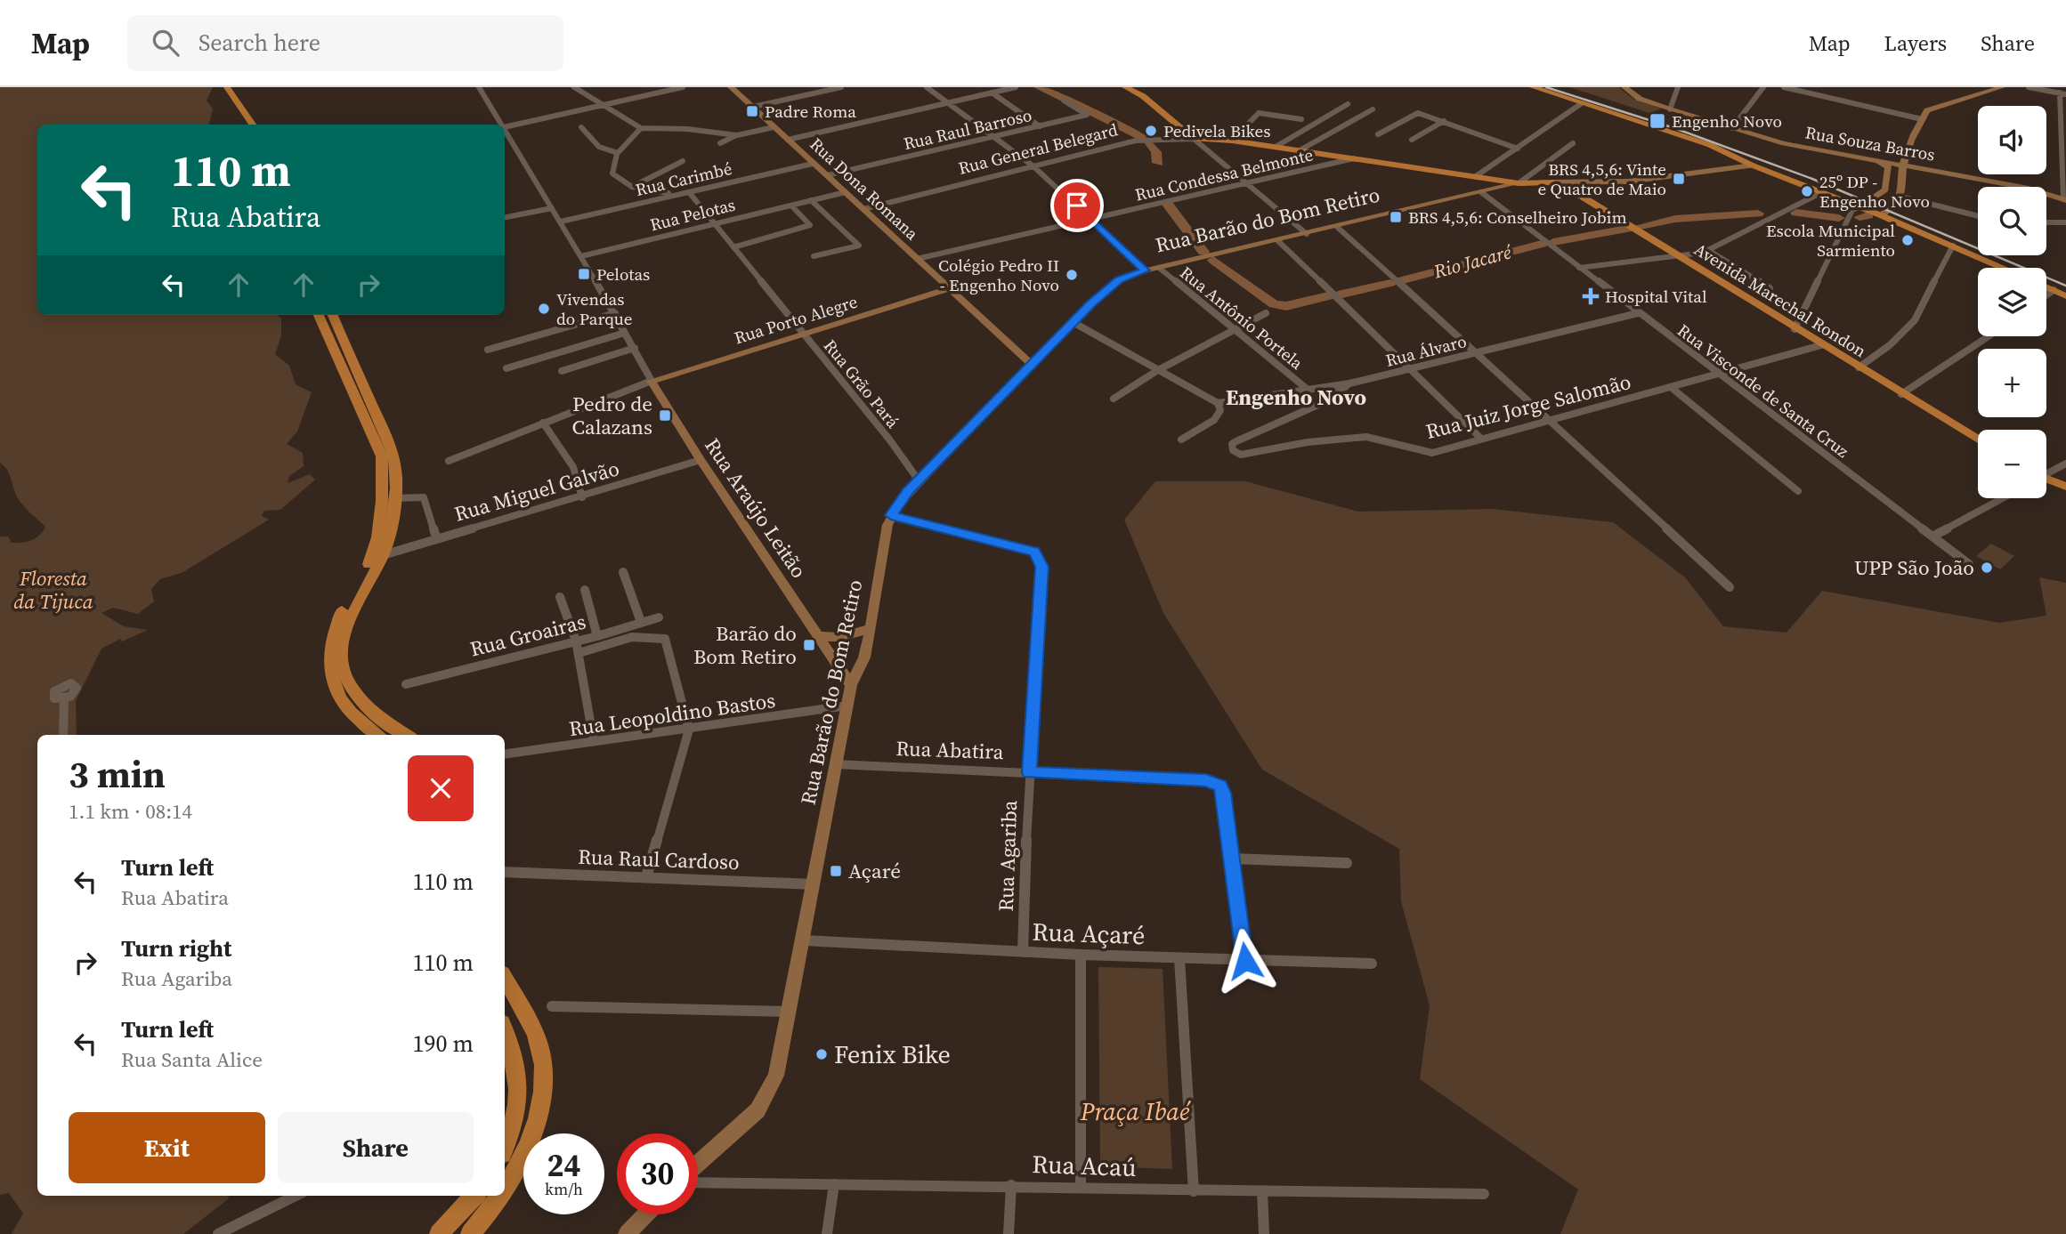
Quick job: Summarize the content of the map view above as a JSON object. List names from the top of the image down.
{
  "streets": {
    "main road": [
      "Rua Souza Barros",
      "Rua General Belegard",
      "Rua Dona Romana",
      "Rua Barão do Bom Retiro",
      "Avenida Marechal Rondon",
      "Rua Porto Alegre",
      "Rua Araújo Leitão"
    ],
    "street": [
      "Rua Raul Barroso",
      "Rua Condessa Belmonte",
      "Rua Carimbé",
      "Rua Pelotas",
      "Rua Antônio Portela",
      "Rua Álvaro",
      "Rua Grão Pará",
      "Rua Visconde de Santa Cruz",
      "Rua Juiz Jorge Salomão",
      "Rua Miguel Galvão",
      "Rua Groairas",
      "Rua Leopoldino Bastos",
      "Rua Abatira",
      "Rua Agariba",
      "Rua Raul Cardoso",
      "Rua Açaré",
      "Rua Acaú"
    ]
  },
  "crossings": [
    ["Rua Raul Barroso", "Rua Dona Romana"],
    ["Rua General Belegard", "Rua Condessa Belmonte"],
    ["Rua General Belegard", "Rua Dona Romana"],
    ["Rua General Belegard", "Rua Barão do Bom Retiro"],
    ["Rua Condessa Belmonte", "Rua Dona Romana"],
    ["Rua Carimbé", "Rua Dona Romana"],
    ["Rua Carimbé", "Rua Grão Pará"],
    ["Rua Carimbé", "Rua Araújo Leitão"],
    ["Rua Dona Romana", "Rua Pelotas"],
    ["Rua Dona Romana", "Rua Barão do Bom Retiro"],
    ["Rua Dona Romana", "Rua Porto Alegre"],
    ["Rua Pelotas", "Rua Grão Pará"],
    ["Rua Pelotas", "Rua Araújo Leitão"],
    ["Rua Barão do Bom Retiro", "Avenida Marechal Rondon"],
    ["Rua Barão do Bom Retiro", "Rua Antônio Portela"],
    ["Rua Barão do Bom Retiro", "Rua Grão Pará"],
    ["Rua Barão do Bom Retiro", "Rua Visconde de Santa Cruz"],
    ["Rua Barão do Bom Retiro", "Rua Araújo Leitão"],
    ["Rua Barão do Bom Retiro", "Rua Leopoldino Bastos"],
    ["Rua Barão do Bom Retiro", "Rua Abatira"],
    ["Rua Barão do Bom Retiro", "Rua Agariba"],
    ["Rua Barão do Bom Retiro", "Rua Raul Cardoso"],
    ["Rua Barão do Bom Retiro", "Rua Açaré"],
    ["Avenida Marechal Rondon", "Rua Juiz Jorge Salomão"],
    ["Rua Antônio Portela", "Rua Álvaro"],
    ["Rua Porto Alegre", "Rua Grão Pará"],
    ["Rua Porto Alegre", "Rua Araújo Leitão"],
    ["Rua Álvaro", "Rua Visconde de Santa Cruz"],
    ["Rua Álvaro", "Rua Juiz Jorge Salomão"],
    ["Rua Visconde de Santa Cruz", "Rua Juiz Jorge Salomão"],
    ["Rua Miguel Galvão", "Rua Araújo Leitão"],
    ["Rua Abatira", "Rua Agariba"],
    ["Rua Abatira", "Rua Açaré"],
    ["Rua Agariba", "Rua Açaré"]
  ],
  "districts": ["Engenho Novo"],
  "water": ["Rio Jacaré"],
  "parks": ["Floresta da Tijuca", "Praça Ibaé"],
  "places": {
    "transit": [
      "Padre Roma",
      "Engenho Novo",
      "BRS 4,5,6: Vinte e Quatro de Maio",
      "BRS 4,5,6: Conselheiro Jobim",
      "Pelotas",
      "Pedro de Calazans",
      "Barão do Bom Retiro",
      "Açaré"
    ],
    "other": [
      "Pedivela Bikes",
      "25º DP - Engenho Novo",
      "Escola Municipal Sarmiento",
      "Colégio Pedro II - Engenho Novo",
      "Vivendas do Parque",
      "UPP São João",
      "Fenix Bike"
    ],
    "health": ["Hospital Vital"]
  },
  "page": {
    "header": "Map",
    "search": "Search here",
    "nav": ["Map", "Layers", "Share"],
    "map_buttons": ["+", "−"],
    "turn": ["110 m", "Rua Abatira"],
    "heading": ["3 min", "1.1 km · 08:14"],
    "list": [
      {
        "name": "Turn left",
        "note": "Rua Abatira",
        "value": "110 m"
      },
      {
        "name": "Turn right",
        "note": "Rua Agariba",
        "value": "110 m"
      },
      {
        "name": "Turn left",
        "note": "Rua Santa Alice",
        "value": "190 m"
      }
    ],
    "buttons": ["Exit", "Share"],
    "speed": "24 km/h",
    "limit": "30"
  }
}
